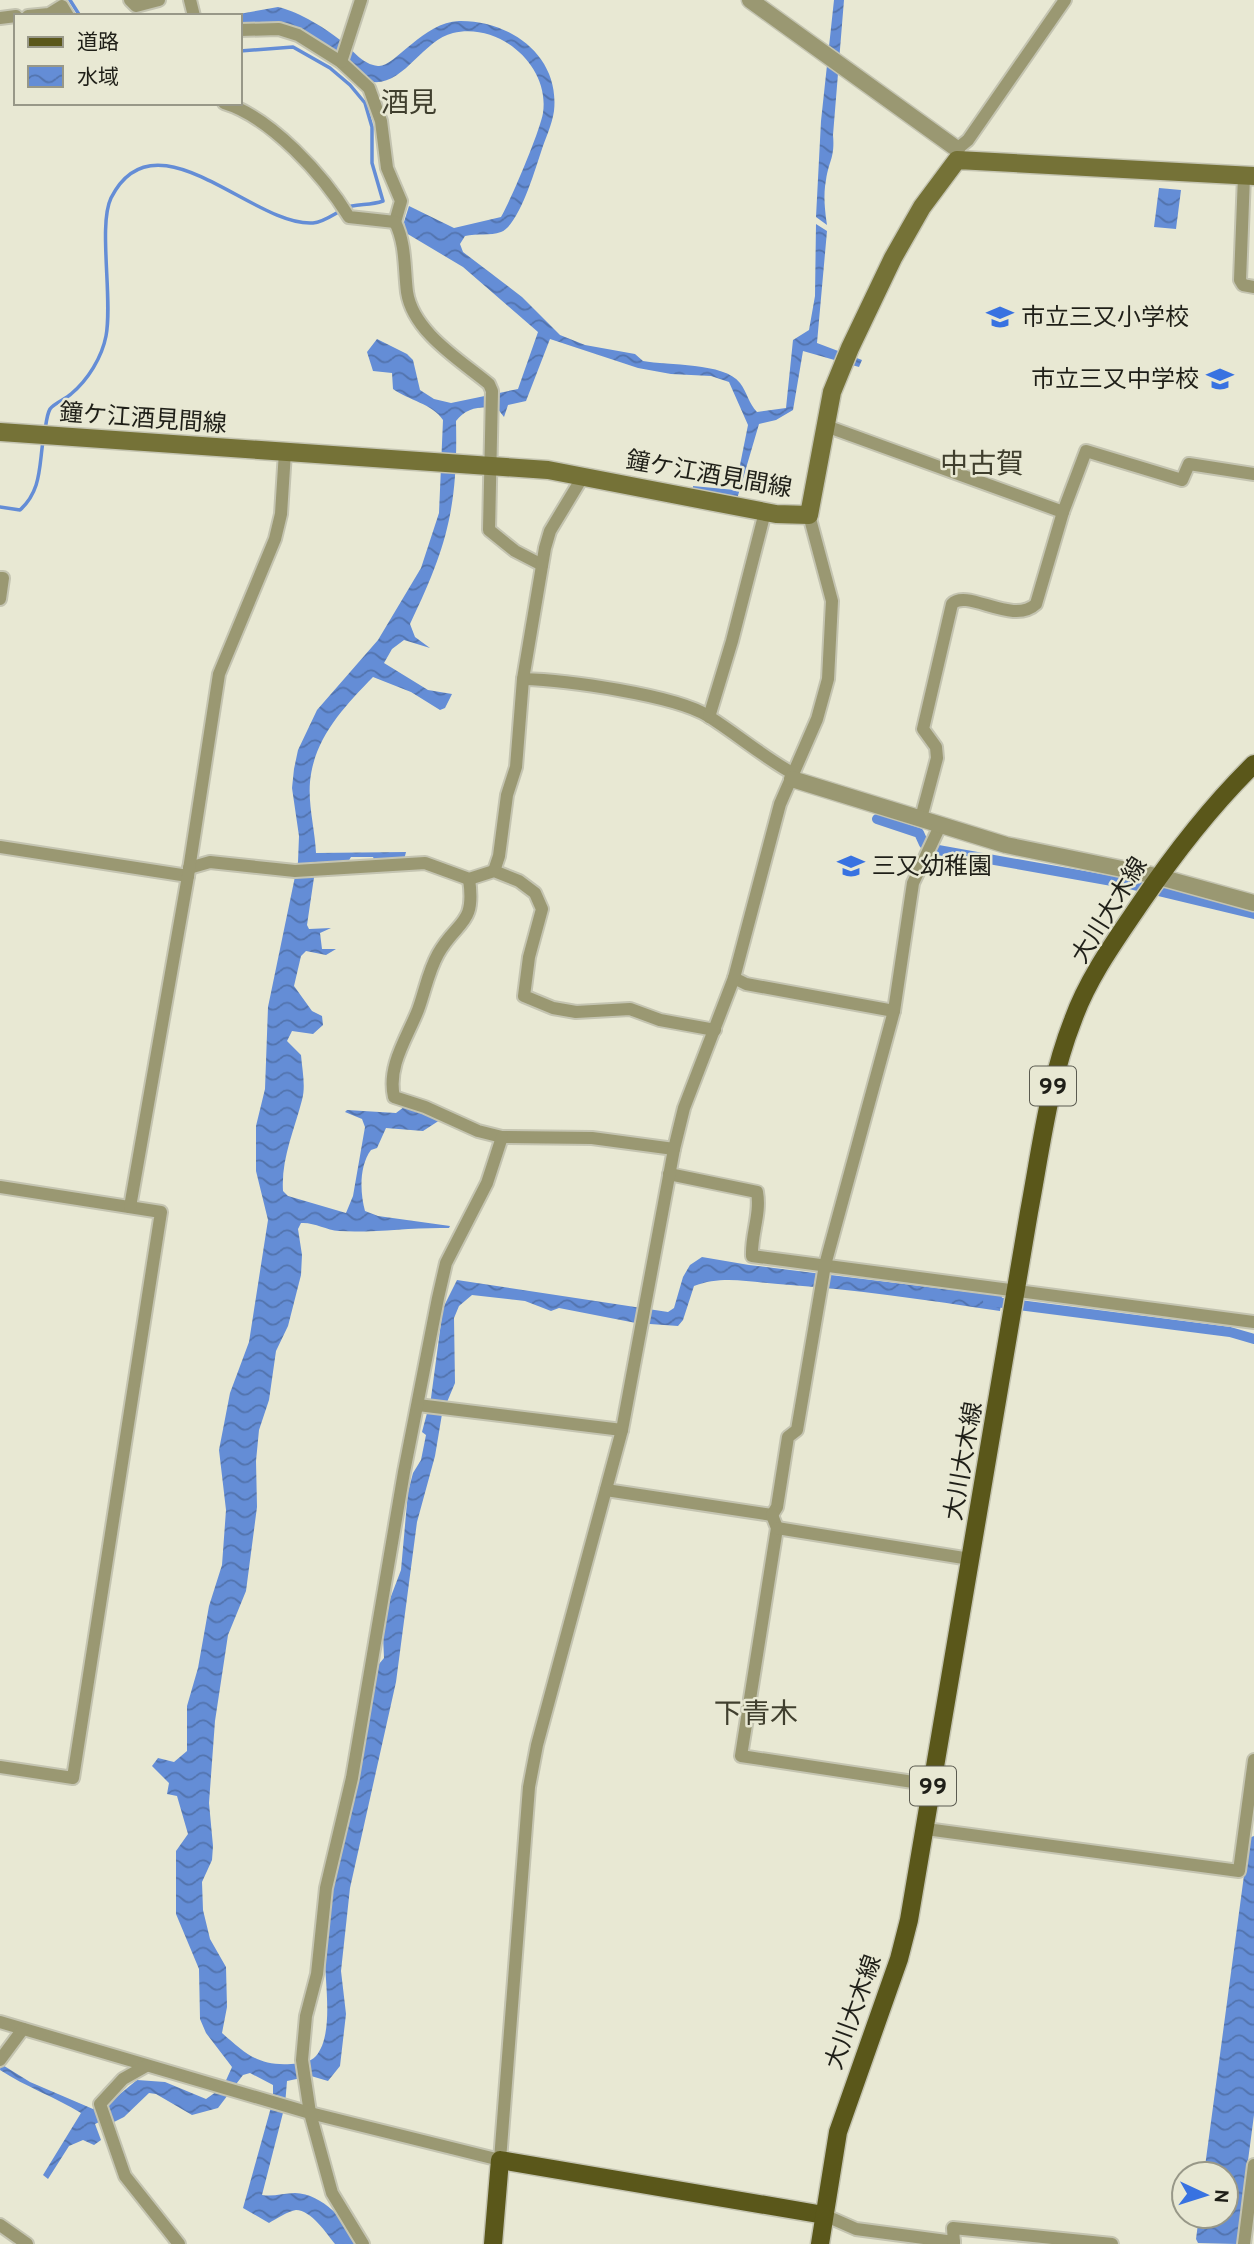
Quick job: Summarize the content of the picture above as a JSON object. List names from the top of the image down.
{
  "streets": {
    "main road": ["鐘ケ江酒見間線", "大川大木線", "99"]
  },
  "districts": ["酒見", "中古賀", "下青木"],
  "places": {
    "school or university": ["市立三又小学校", "市立三又中学校", "三又幼稚園"]
  },
  "legend": ["道路", "水域"],
  "north": "right"
}
